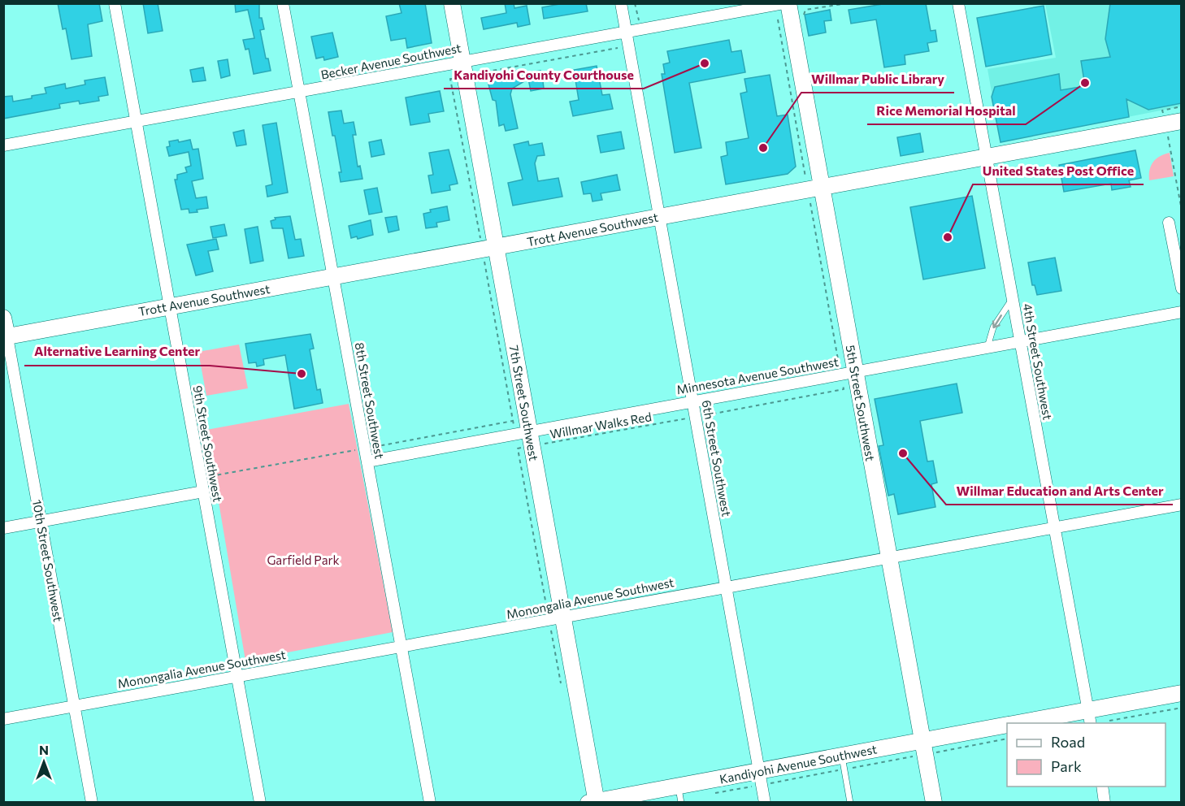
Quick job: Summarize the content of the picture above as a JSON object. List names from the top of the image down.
{
  "streets": {
    "street": [
      "Becker Avenue Southwest",
      "Trott Avenue Southwest",
      "4th Street Southwest",
      "Minnesota Avenue Southwest",
      "8th Street Southwest",
      "7th Street Southwest",
      "5th Street Southwest",
      "9th Street Southwest",
      "6th Street Southwest",
      "10th Street Southwest",
      "Monongalia Avenue Southwest",
      "Kandiyohi Avenue Southwest"
    ],
    "path": ["Willmar Walks Red"]
  },
  "crossings": [
    ["Becker Avenue Southwest", "8th Street Southwest"],
    ["Becker Avenue Southwest", "7th Street Southwest"],
    ["Becker Avenue Southwest", "5th Street Southwest"],
    ["Becker Avenue Southwest", "9th Street Southwest"],
    ["Becker Avenue Southwest", "6th Street Southwest"],
    ["Trott Avenue Southwest", "4th Street Southwest"],
    ["Trott Avenue Southwest", "8th Street Southwest"],
    ["Trott Avenue Southwest", "7th Street Southwest"],
    ["Trott Avenue Southwest", "5th Street Southwest"],
    ["Trott Avenue Southwest", "9th Street Southwest"],
    ["Trott Avenue Southwest", "6th Street Southwest"],
    ["Trott Avenue Southwest", "10th Street Southwest"],
    ["4th Street Southwest", "Minnesota Avenue Southwest"],
    ["4th Street Southwest", "Monongalia Avenue Southwest"],
    ["4th Street Southwest", "Kandiyohi Avenue Southwest"],
    ["Minnesota Avenue Southwest", "8th Street Southwest"],
    ["Minnesota Avenue Southwest", "7th Street Southwest"],
    ["Minnesota Avenue Southwest", "5th Street Southwest"],
    ["Minnesota Avenue Southwest", "Willmar Walks Red"],
    ["Minnesota Avenue Southwest", "6th Street Southwest"],
    ["8th Street Southwest", "Monongalia Avenue Southwest"],
    ["7th Street Southwest", "Willmar Walks Red"],
    ["7th Street Southwest", "Monongalia Avenue Southwest"],
    ["7th Street Southwest", "Kandiyohi Avenue Southwest"],
    ["5th Street Southwest", "Willmar Walks Red"],
    ["5th Street Southwest", "Monongalia Avenue Southwest"],
    ["5th Street Southwest", "Kandiyohi Avenue Southwest"],
    ["Willmar Walks Red", "6th Street Southwest"],
    ["9th Street Southwest", "Monongalia Avenue Southwest"],
    ["6th Street Southwest", "Monongalia Avenue Southwest"],
    ["6th Street Southwest", "Kandiyohi Avenue Southwest"],
    ["10th Street Southwest", "Monongalia Avenue Southwest"]
  ],
  "parks": ["Garfield Park"],
  "places": [
    "Kandiyohi County Courthouse",
    "Rice Memorial Hospital",
    "Willmar Public Library",
    "United States Post Office",
    "Alternative Learning Center",
    "Willmar Education and Arts Center"
  ],
  "legend": ["Road", "Park"],
  "north": "top"
}
